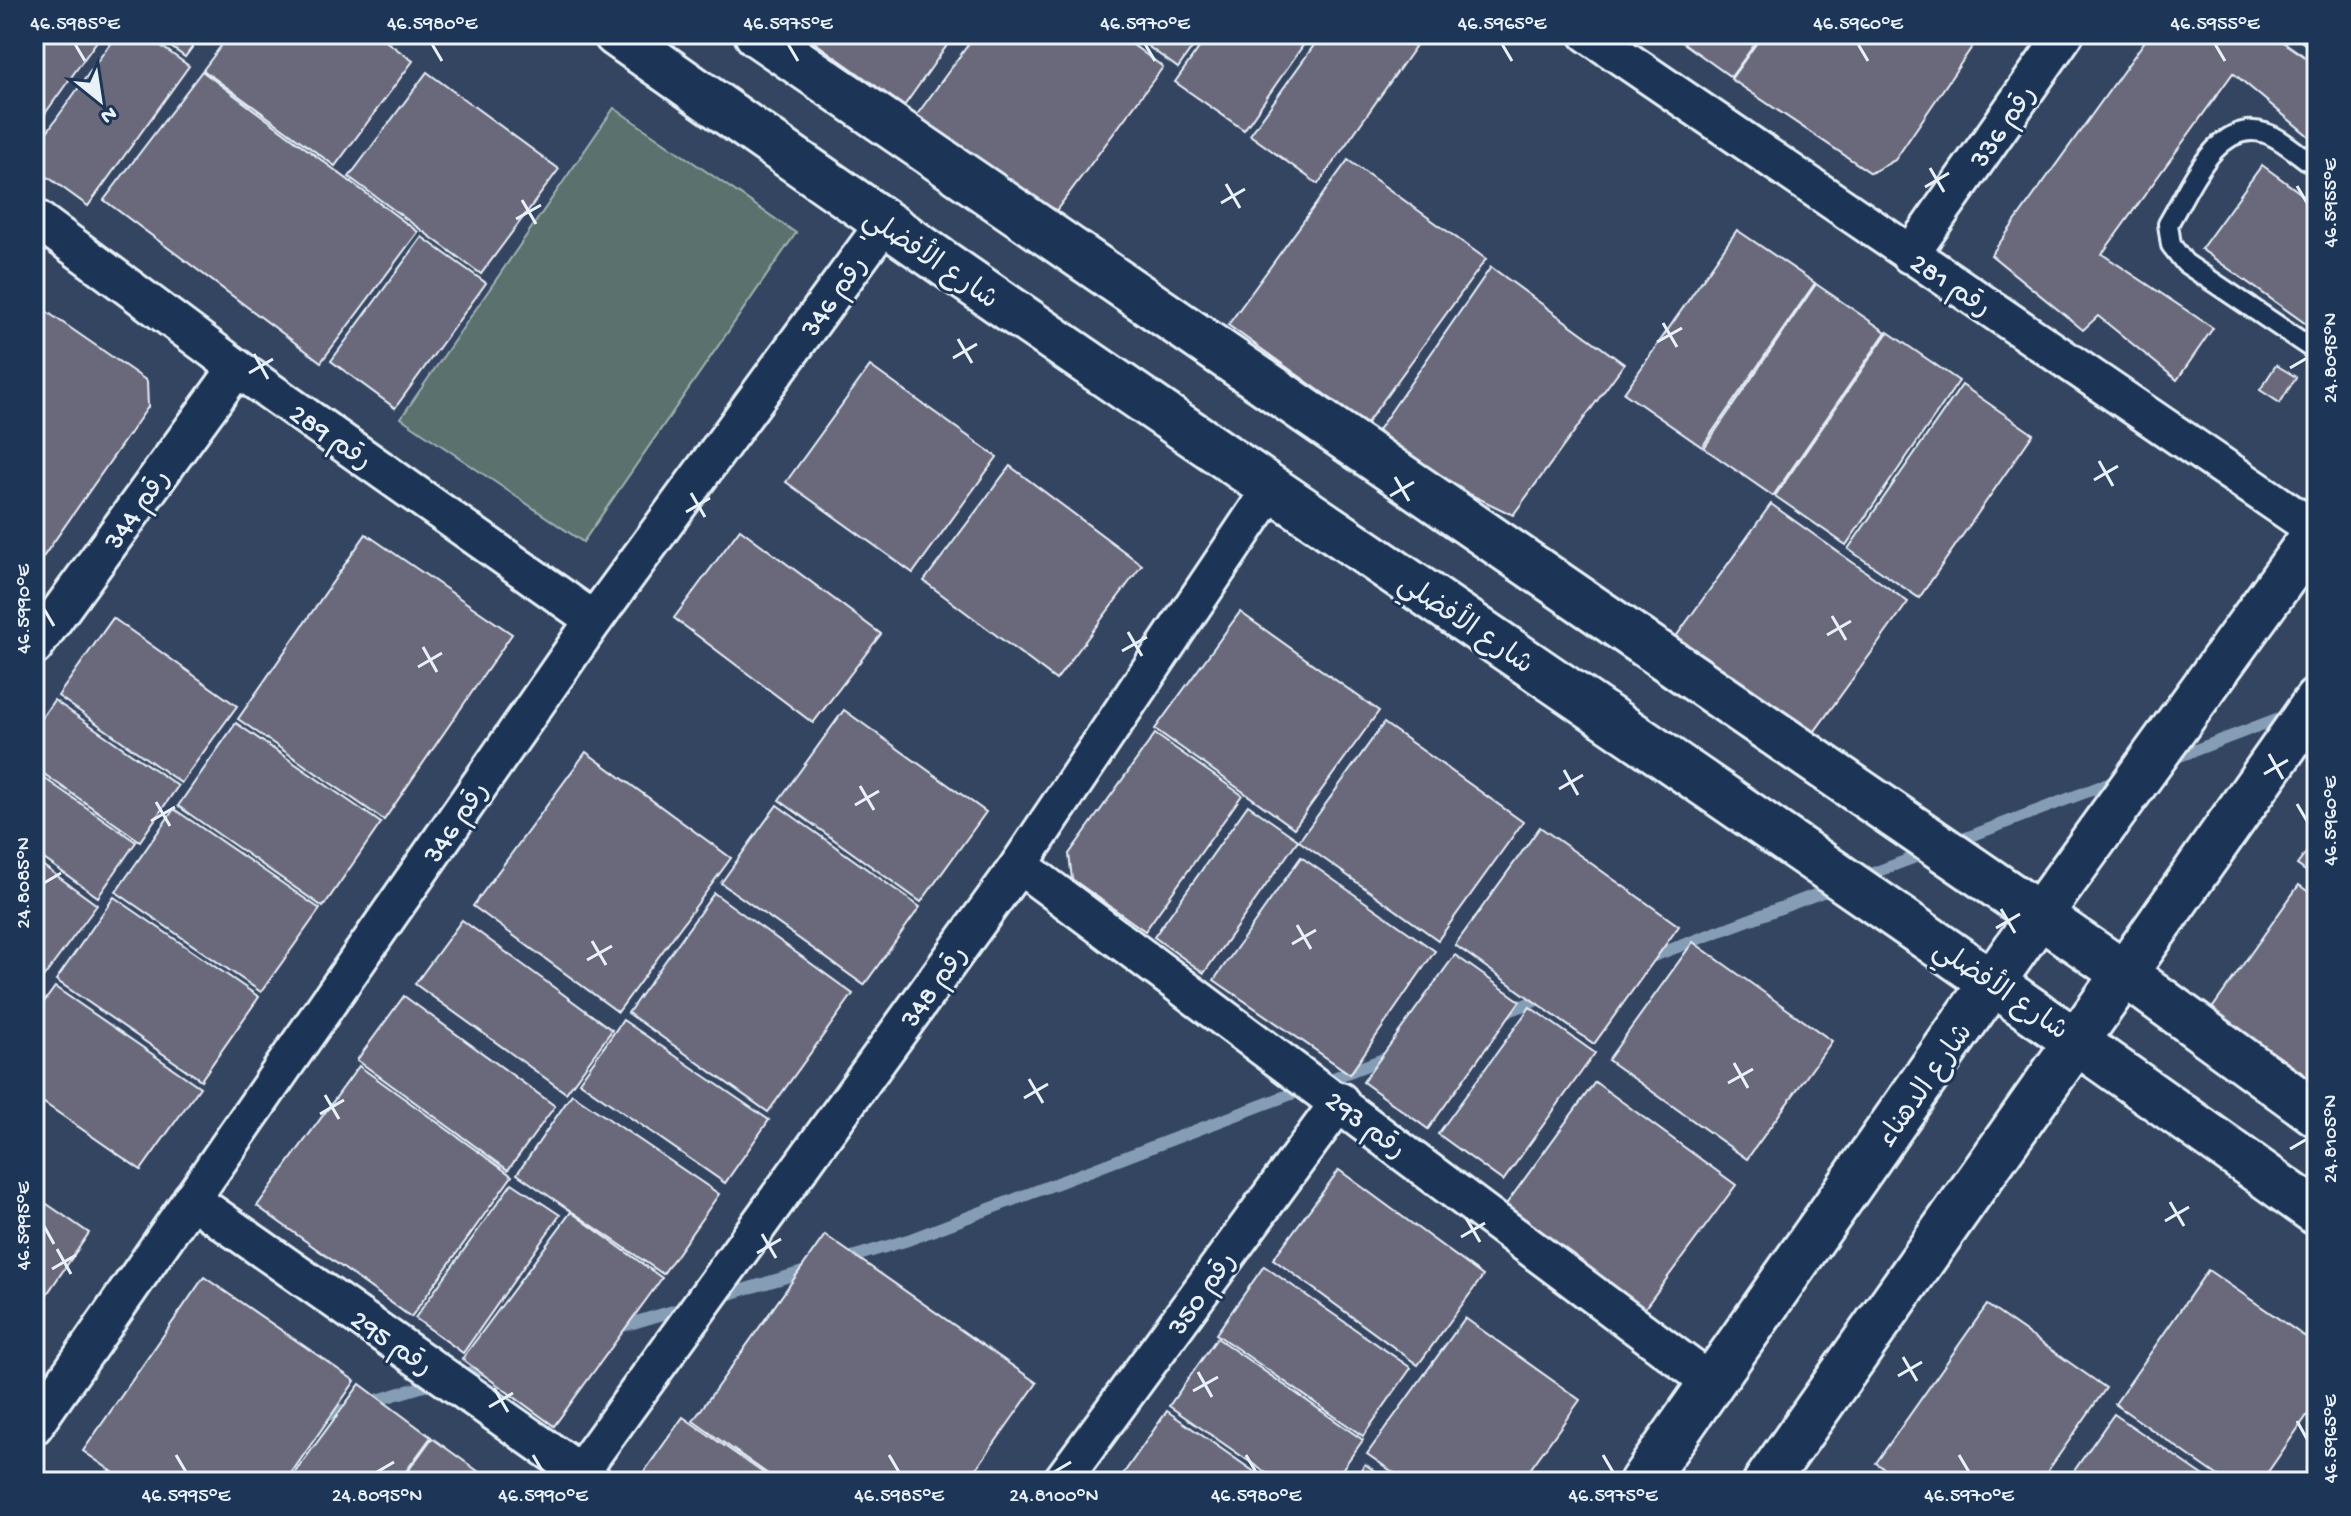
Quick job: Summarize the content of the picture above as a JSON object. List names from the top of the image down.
{
  "streets": {
    "street": [
      "رقم 336",
      "شارع الأفضلي",
      "رقم 281",
      "رقم 346",
      "رقم 289",
      "رقم 344",
      "رقم 348",
      "شارع الدهناء",
      "رقم 293",
      "رقم 350",
      "رقم 295"
    ]
  },
  "crossings": [
    ["رقم 336", "رقم 281"],
    ["شارع الأفضلي", "رقم 346"],
    ["شارع الأفضلي", "رقم 348"],
    ["شارع الأفضلي", "شارع الدهناء"],
    ["رقم 281", "شارع الدهناء"],
    ["رقم 346", "رقم 289"],
    ["رقم 346", "رقم 295"],
    ["رقم 289", "رقم 344"],
    ["رقم 348", "رقم 293"],
    ["رقم 348", "رقم 295"],
    ["شارع الدهناء", "رقم 293"],
    ["رقم 293", "رقم 350"]
  ],
  "north": "bottom right",
  "coordinates": [
    "46.5985°E",
    "46.5980°E",
    "46.5975°E",
    "46.5970°E",
    "46.5965°E",
    "46.5960°E",
    "46.5955°E",
    "24.8095°N",
    "46.5990°E",
    "24.8085°N",
    "24.8105°N",
    "46.5995°E",
    "24.8100°N"
  ]
}
